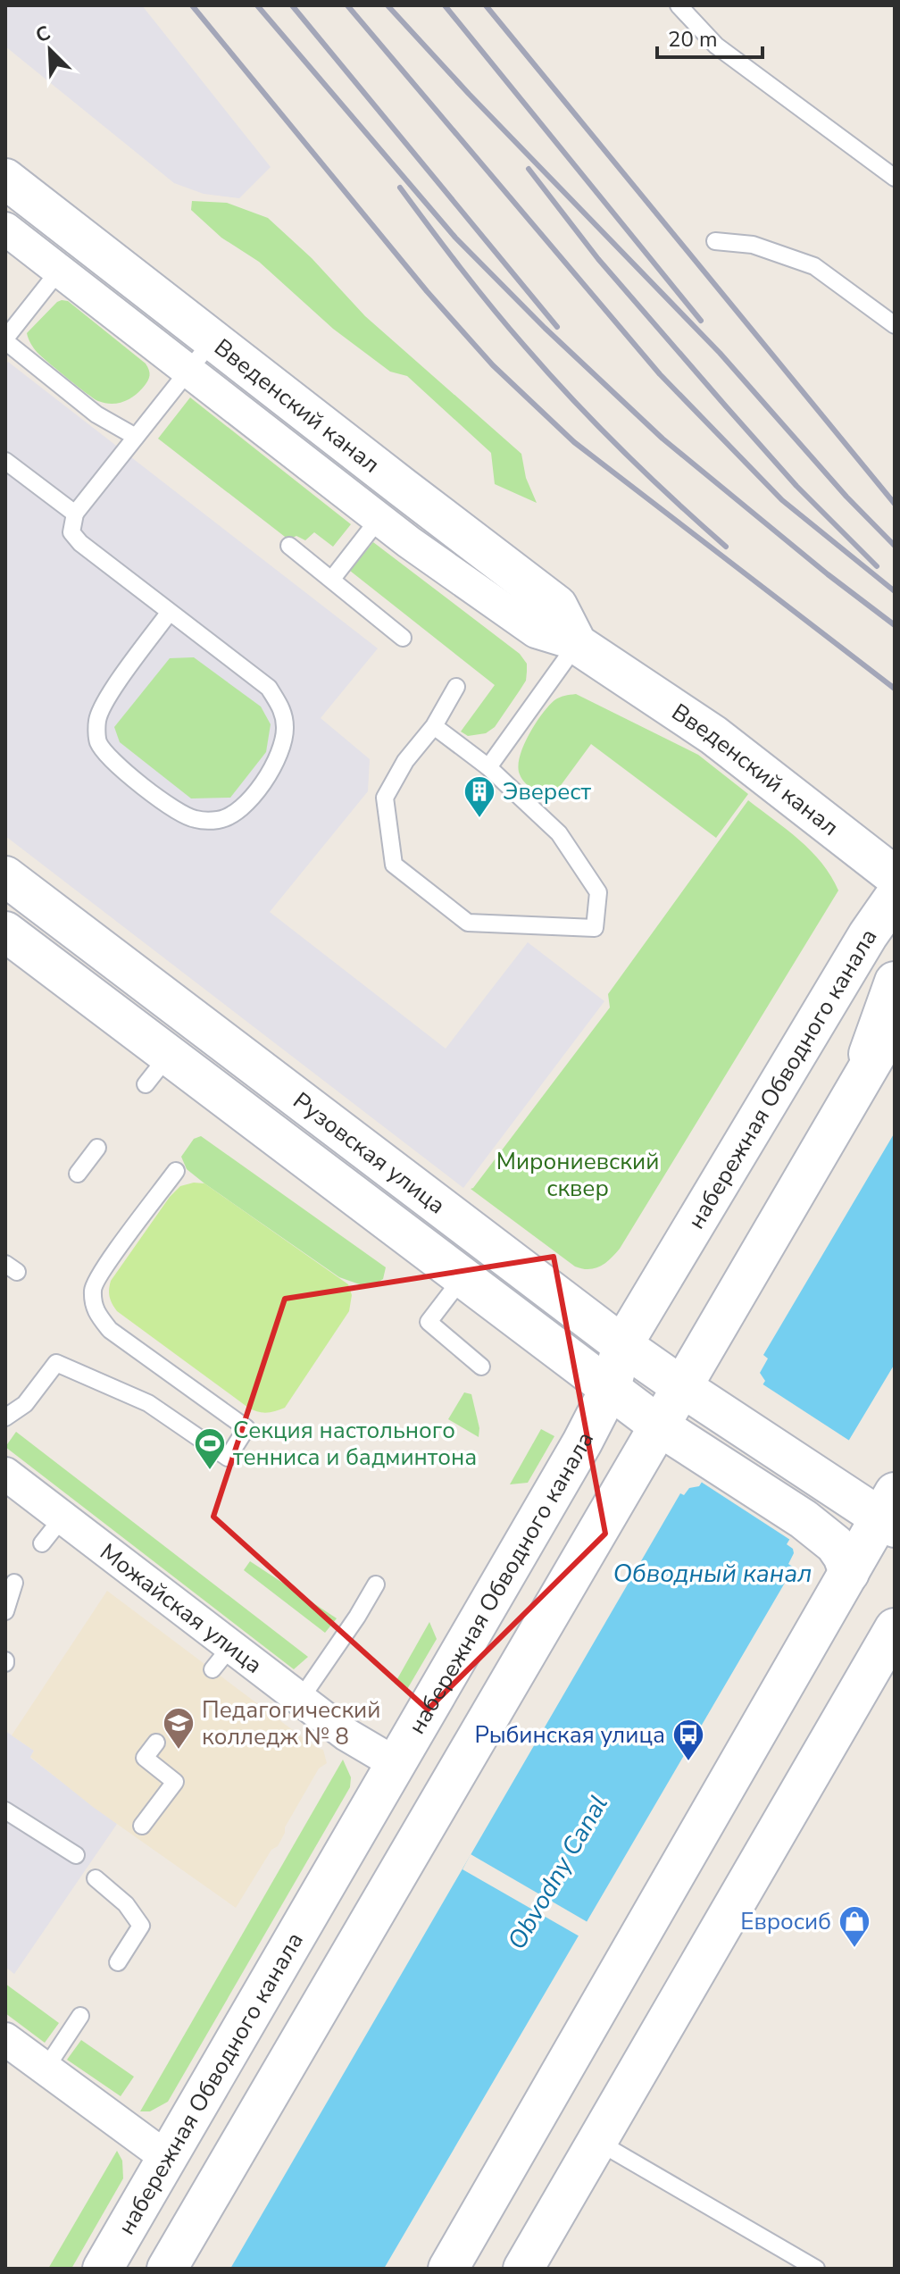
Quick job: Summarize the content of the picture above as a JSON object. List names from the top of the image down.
{
  "streets": {
    "main road": ["Введенский канал", "набережная Обводного канала", "Рузовская улица"],
    "street": ["Можайская улица"]
  },
  "crossings": [
    ["набережная Обводного канала", "Рузовская улица"],
    ["набережная Обводного канала", "Можайская улица"]
  ],
  "water": ["Обводный канал", "Obvodny Canal"],
  "parks": ["Мирониевский сквер"],
  "places": {
    "building": ["Эверест"],
    "sports": ["Секция настольного тенниса и бадминтона"],
    "school or university": ["Педагогический колледж № 8"],
    "bus stop": ["Рыбинская улица"],
    "shop": ["Евросиб"]
  },
  "scale_bar": "20 m",
  "north": "top left"
}
